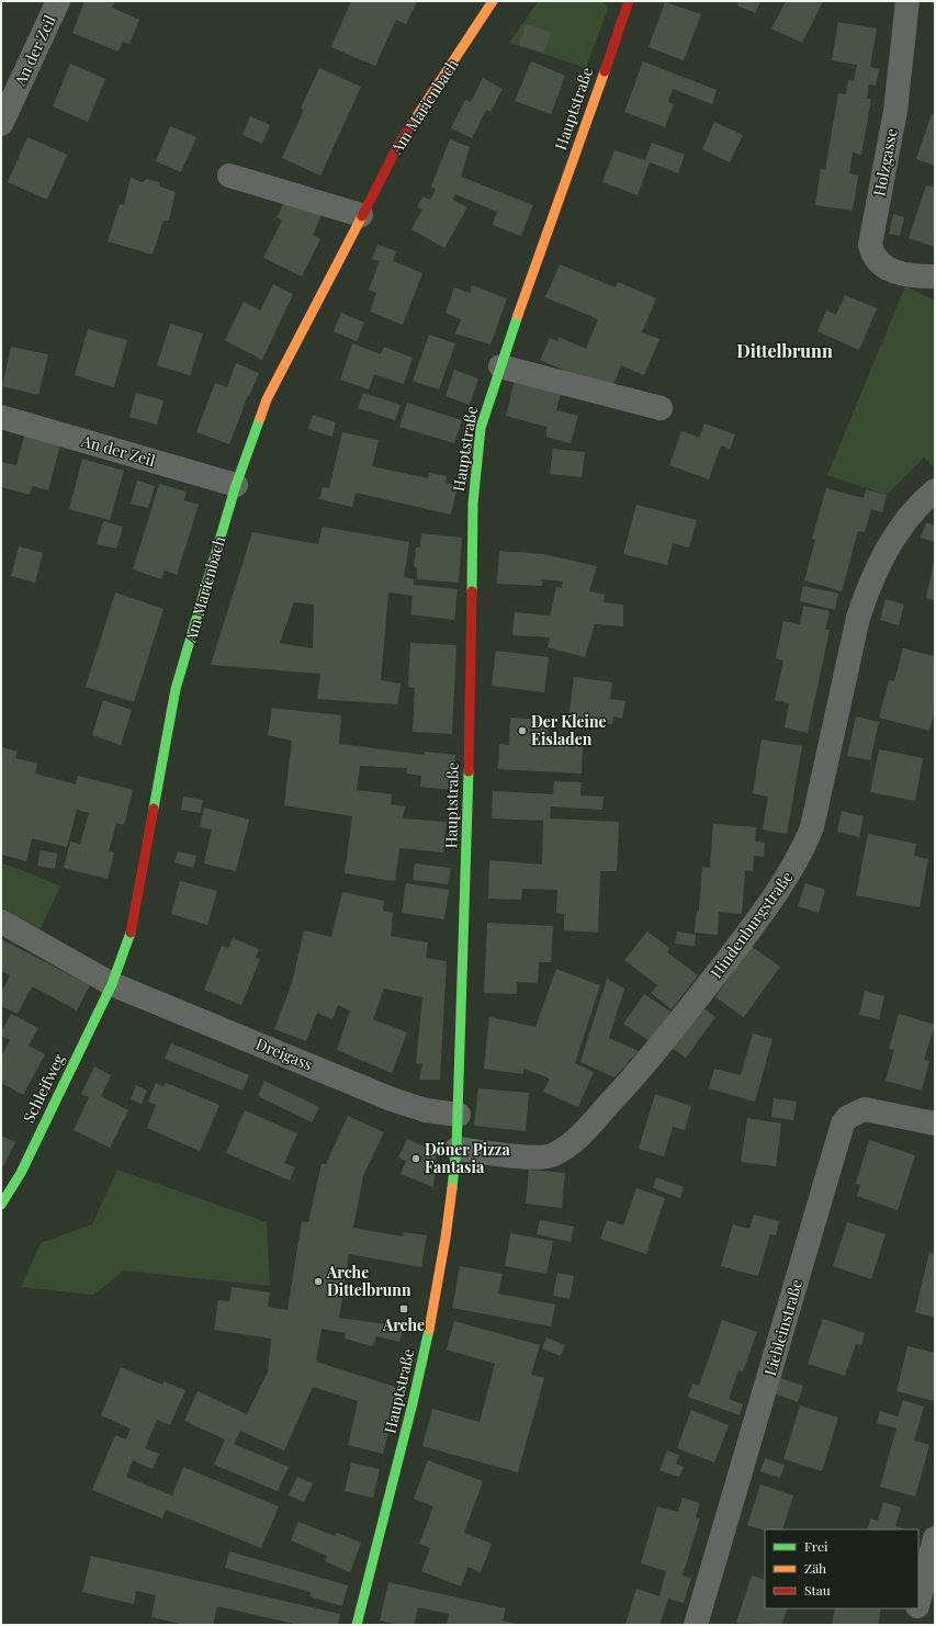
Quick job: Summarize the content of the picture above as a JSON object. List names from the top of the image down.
{
  "streets": {
    "street": [
      "An der Zeil",
      "Am Marienbach",
      "Hauptstraße",
      "Holzgasse",
      "Hindenburgstraße",
      "Dreigass",
      "Schleifweg",
      "Liebleinstraße"
    ]
  },
  "crossings": [
    ["An der Zeil", "Am Marienbach"],
    ["Am Marienbach", "Dreigass"],
    ["Am Marienbach", "Schleifweg"],
    ["Hauptstraße", "Hindenburgstraße"],
    ["Hauptstraße", "Dreigass"],
    ["Dreigass", "Schleifweg"]
  ],
  "districts": ["Dittelbrunn"],
  "places": {
    "other": ["Der Kleine Eisladen", "Döner Pizza Fantasia", "Arche Dittelbrunn"],
    "transit": ["Arche"]
  },
  "legend": ["Frei", "Zäh", "Stau"]
}
